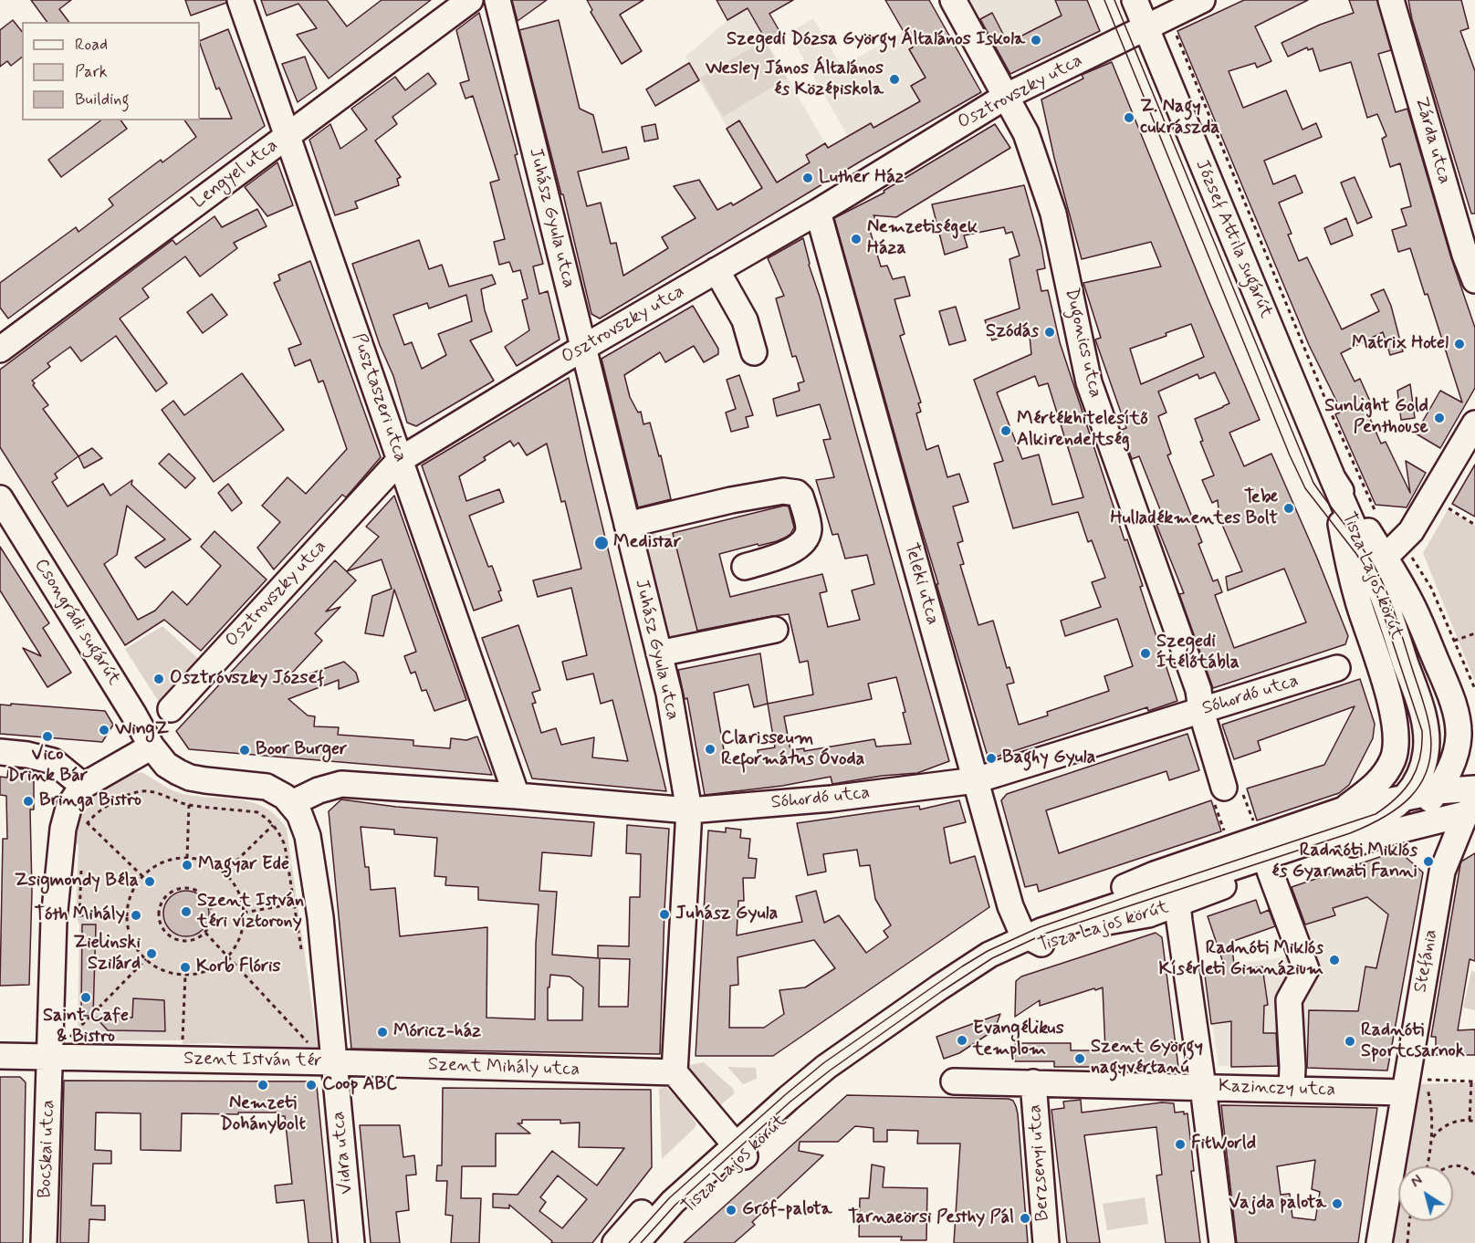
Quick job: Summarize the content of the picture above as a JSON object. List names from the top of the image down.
{
  "streets": {
    "street": [
      "Osztrovszky utca",
      "Zárda utca",
      "Lengyel utca",
      "Juhász Gyula utca",
      "József Attila sugárút",
      "Dugonics utca",
      "Pusztaszeri utca",
      "Tisza Lajos körút",
      "Teleki utca",
      "Csongrádi sugárút",
      "Sóhordó utca",
      "Stefánia",
      "Szent István tér",
      "Szent Mihály utca",
      "Kazinczy utca",
      "Bocskai utca",
      "Vidra utca",
      "Berzsenyi utca"
    ]
  },
  "crossings": [
    ["Osztrovszky utca", "Juhász Gyula utca"],
    ["Osztrovszky utca", "József Attila sugárút"],
    ["Osztrovszky utca", "Dugonics utca"],
    ["Osztrovszky utca", "Pusztaszeri utca"],
    ["Osztrovszky utca", "Teleki utca"],
    ["Lengyel utca", "Pusztaszeri utca"],
    ["Juhász Gyula utca", "Sóhordó utca"],
    ["Juhász Gyula utca", "Szent Mihály utca"],
    ["József Attila sugárút", "Tisza Lajos körút"],
    ["Dugonics utca", "Sóhordó utca"],
    ["Pusztaszeri utca", "Sóhordó utca"],
    ["Tisza Lajos körút", "Teleki utca"],
    ["Tisza Lajos körút", "Stefánia"],
    ["Teleki utca", "Sóhordó utca"],
    ["Csongrádi sugárút", "Szent István tér"],
    ["Sóhordó utca", "Szent István tér"],
    ["Stefánia", "Kazinczy utca"],
    ["Szent István tér", "Szent Mihály utca"],
    ["Szent István tér", "Bocskai utca"],
    ["Szent István tér", "Vidra utca"],
    ["Szent Mihály utca", "Vidra utca"],
    ["Kazinczy utca", "Berzsenyi utca"]
  ],
  "places": [
    "Szegedi Dózsa György Általános Iskola",
    "Wesley János Általános és Középiskola",
    "Z. Nagy cukrászda",
    "Luther Ház",
    "Nemzetiségek Háza",
    "Szódás",
    "Matrix Hotel",
    "Sunlight Gold Penthouse",
    "Mértékhitelesítő Alkirendeltség",
    "Tebe Hulladékmentes Bolt",
    "Medistar",
    "Szegedi Ítélőtábla",
    "Osztróvszky József",
    "WingZ",
    "Vico Drink Bár",
    "Clarisseum Református Óvoda",
    "Boor Burger",
    "Baghy Gyula",
    "Bringa Bistro",
    "Radnóti Miklós és Gyarmati Fanni",
    "Magyar Ede",
    "Zsigmondy Béla",
    "Szent István téri víztorony",
    "Juhász Gyula",
    "Tóth Mihály",
    "Zielinski Szilárd",
    "Radnóti Miklós Kísérleti Gimnázium",
    "Korb Flóris",
    "Saint Cafe & Bistro",
    "Móricz-ház",
    "Evangélikus templom",
    "Radnóti Sportcsarnok",
    "Szent György nagyvértanú",
    "Nemzeti Dohánybolt",
    "Coop ABC",
    "FitWorld",
    "Vajda palota",
    "Gróf-palota",
    "Tarnaeörsi Pesthy Pál"
  ],
  "legend": ["Road", "Park", "Building"],
  "north": "top left"
}
